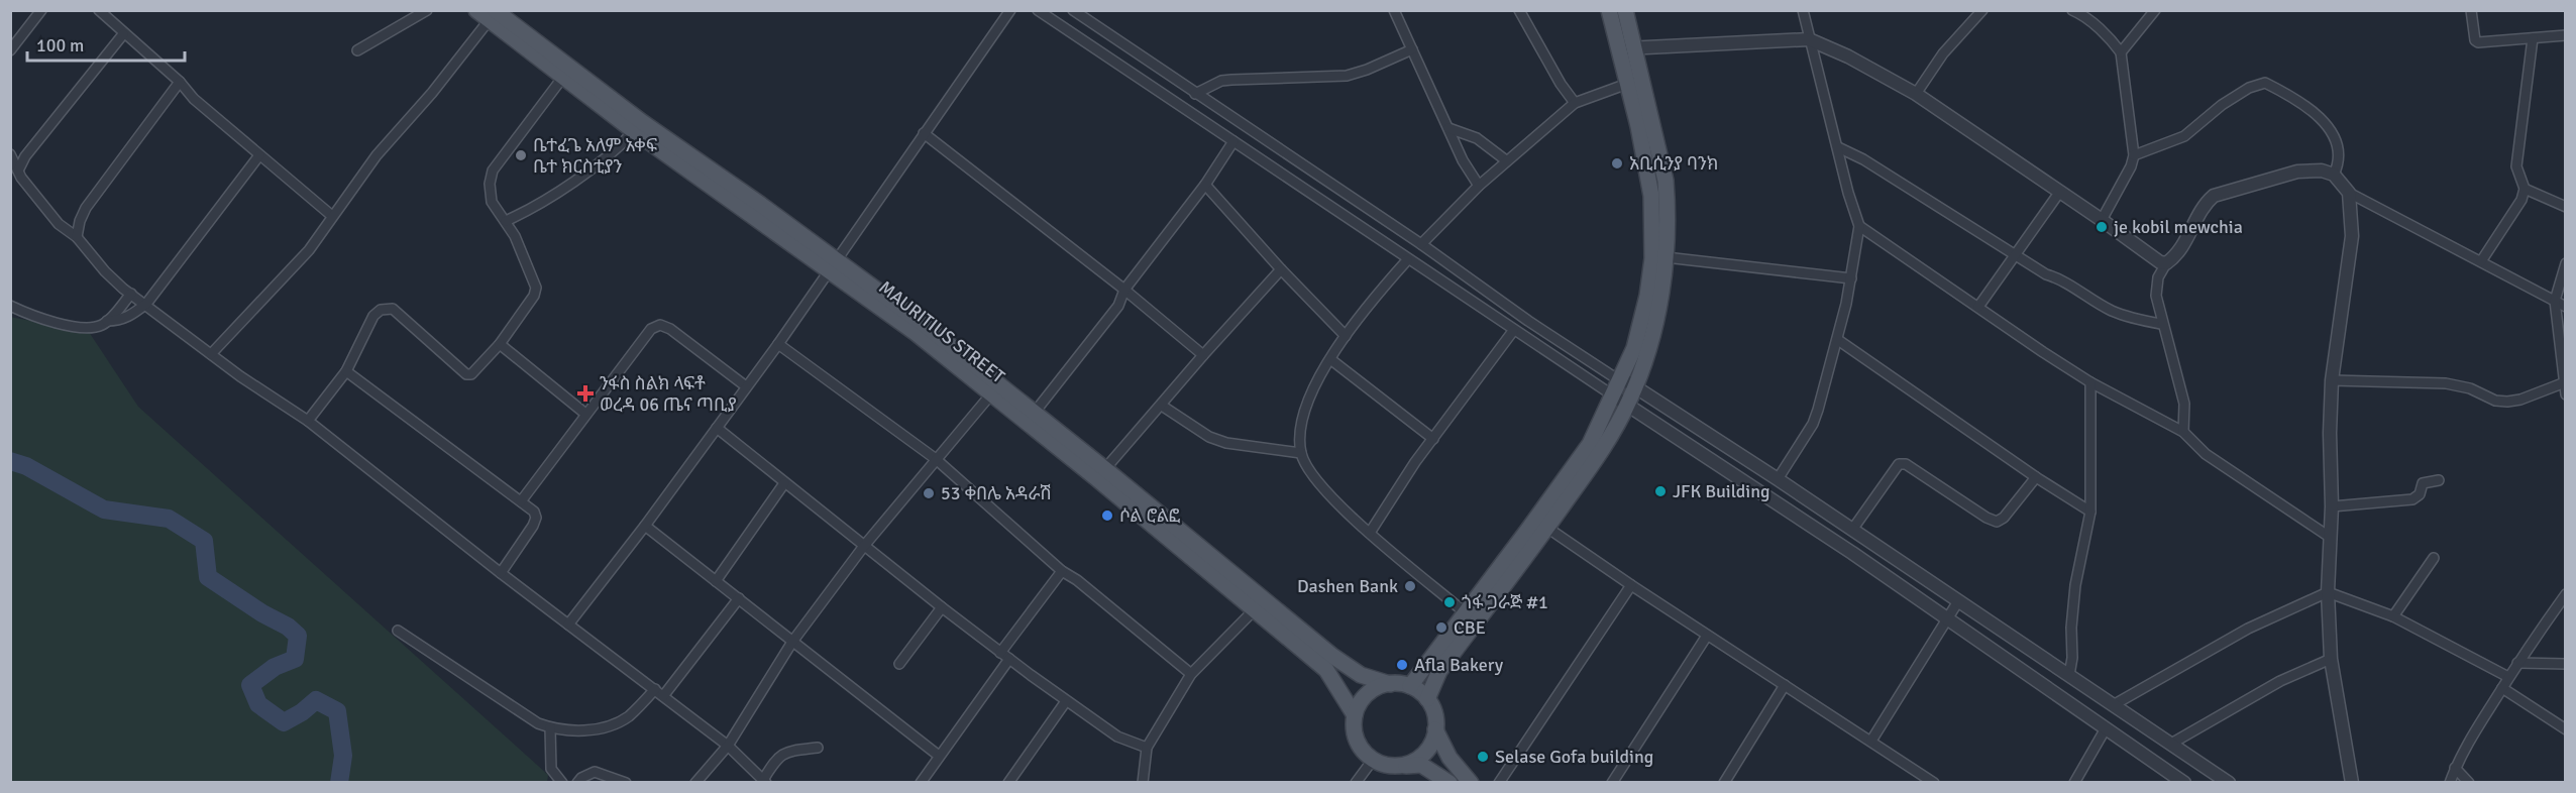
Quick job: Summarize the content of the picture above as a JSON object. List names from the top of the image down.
{
  "streets": {
    "main road": ["MAURITIUS STREET"]
  },
  "places": {
    "other": [
      "ቤተፈጌ አለም አቀፍ ቤተ ክርስቲያን",
      "አቢሲንያ ባንክ",
      "je kobil mewchia",
      "JFK Building",
      "53 ቀበሌ አዳራሽ",
      "ሶል ሮልፎ",
      "Dashen Bank",
      "ጎፋ ጋራጅ #1",
      "CBE",
      "Afla Bakery",
      "Selase Gofa building"
    ],
    "health": ["ንፋስ ስልክ ላፍቶ ወረዳ 06 ጤና ጣቢያ"]
  },
  "scale_bar": "100 m"
}
